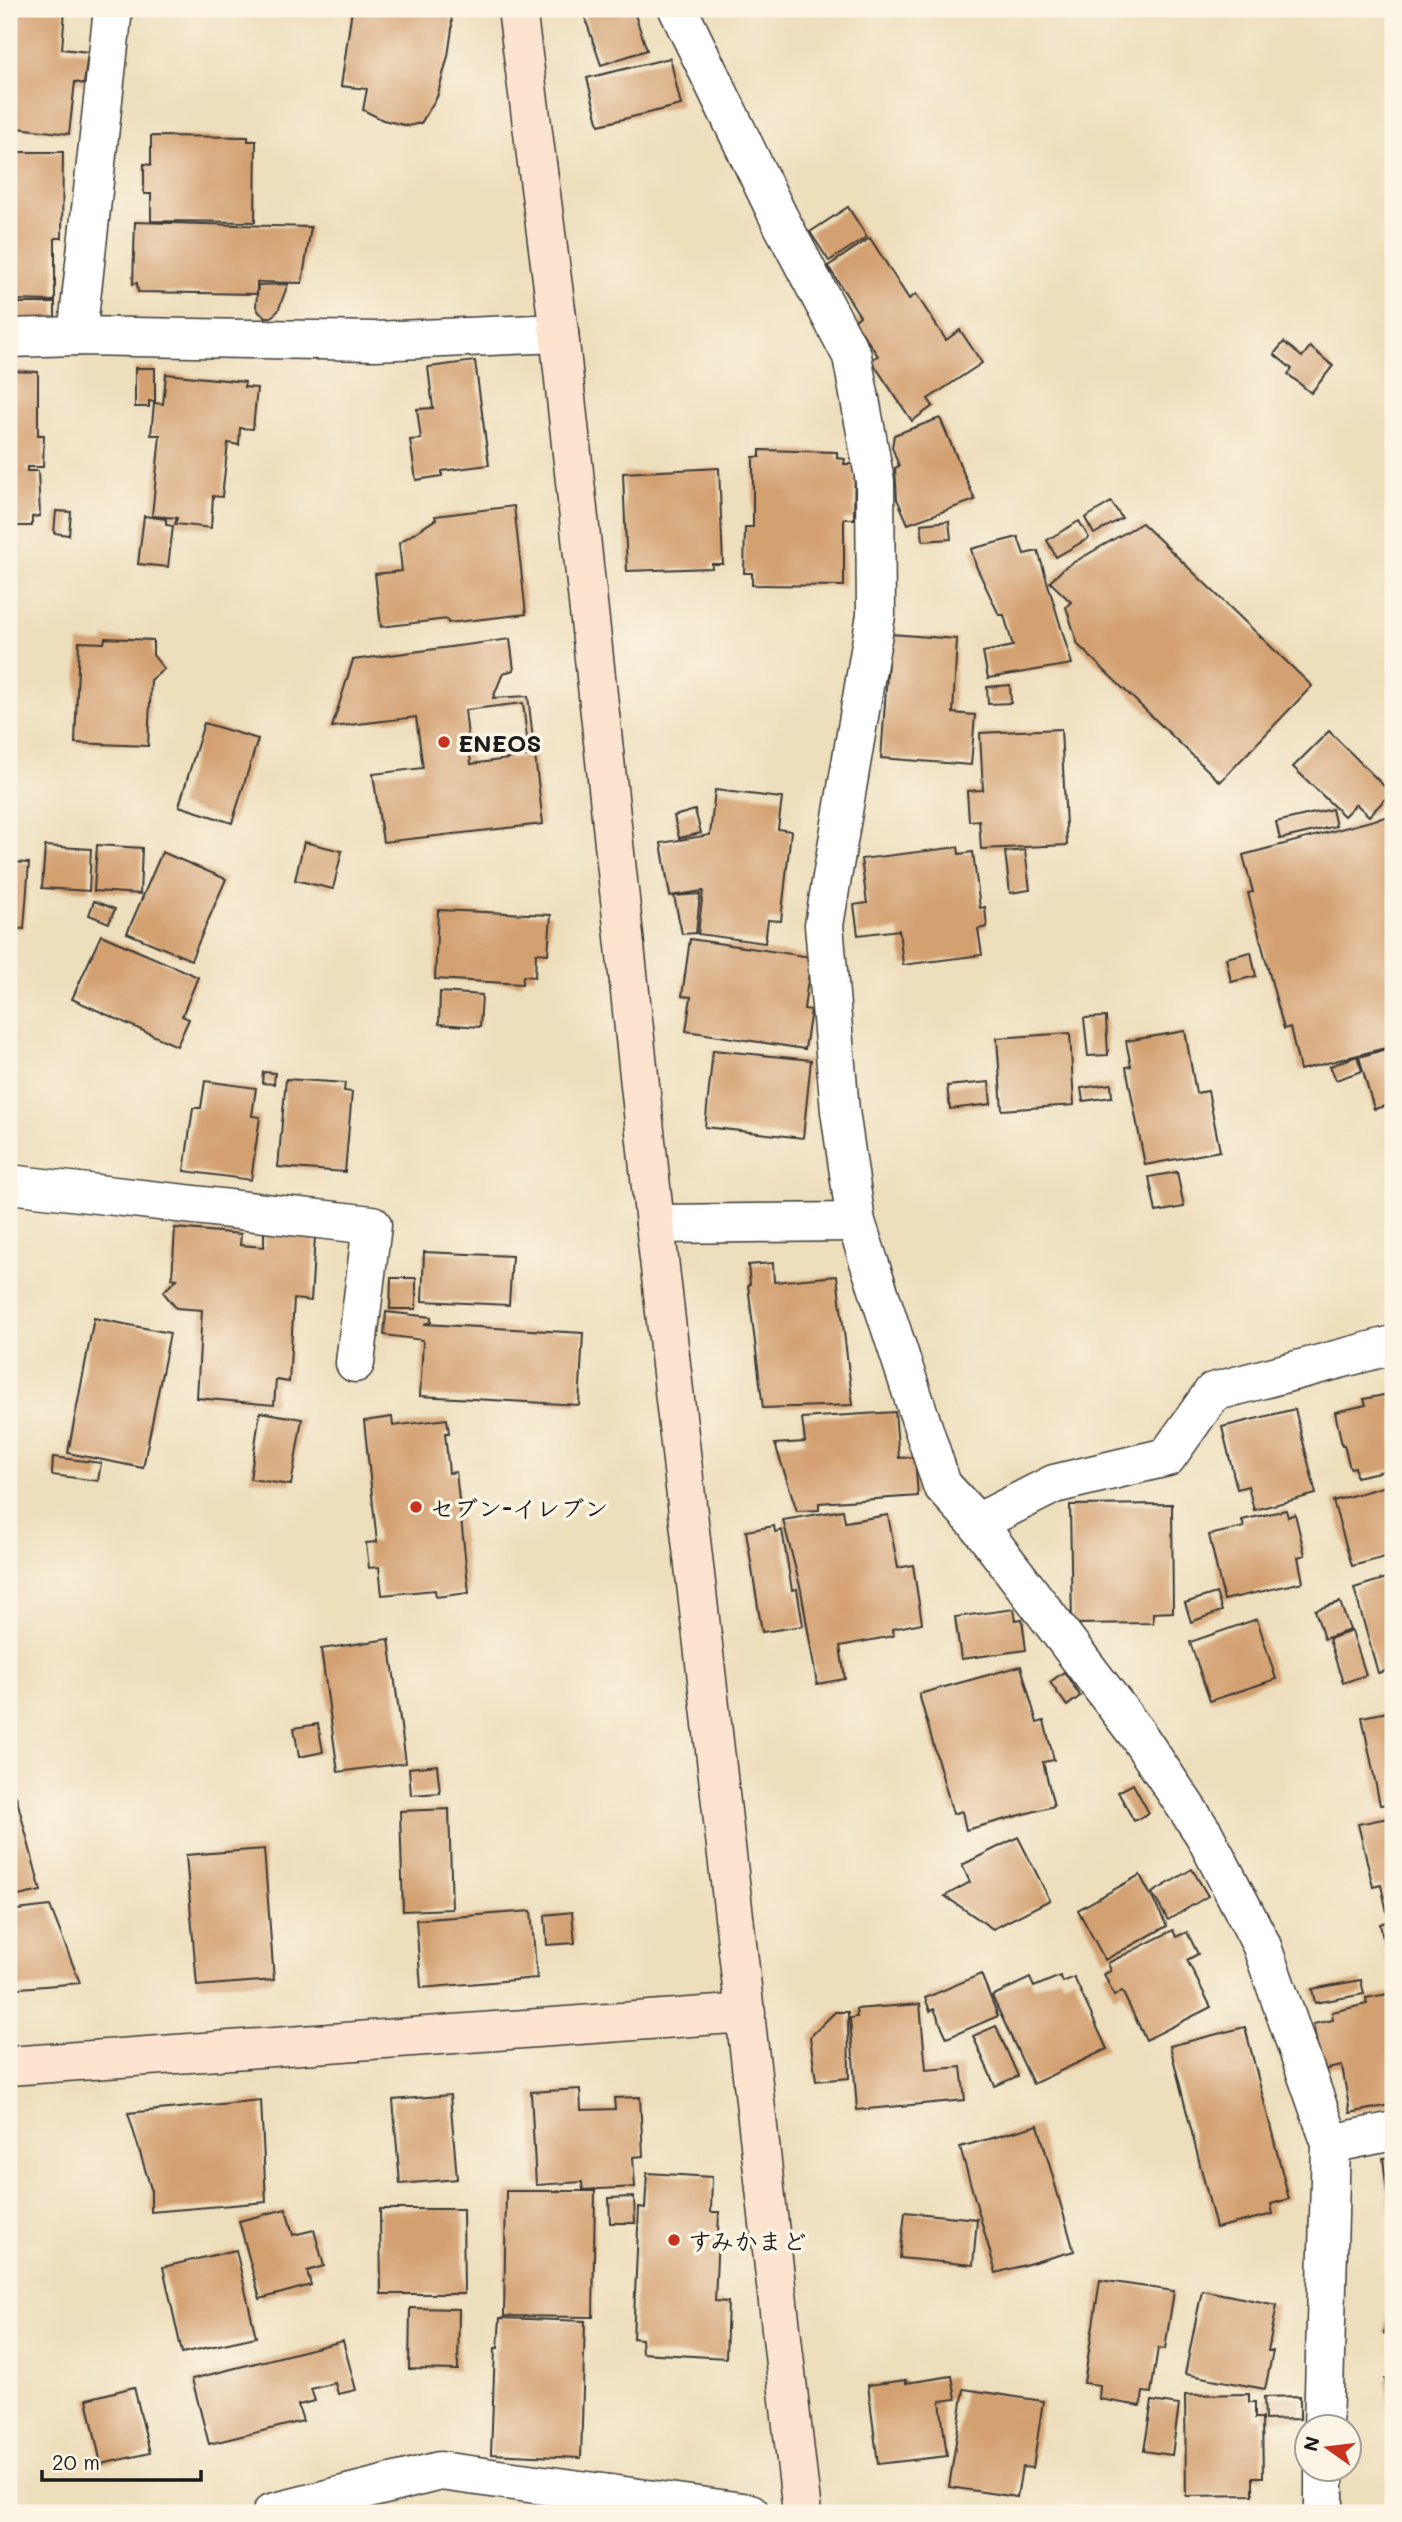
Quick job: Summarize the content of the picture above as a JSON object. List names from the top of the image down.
{
  "places": ["ENEOS", "セブン-イレブン", "すみかまど"],
  "scale_bar": "20 m",
  "north": "left"
}
